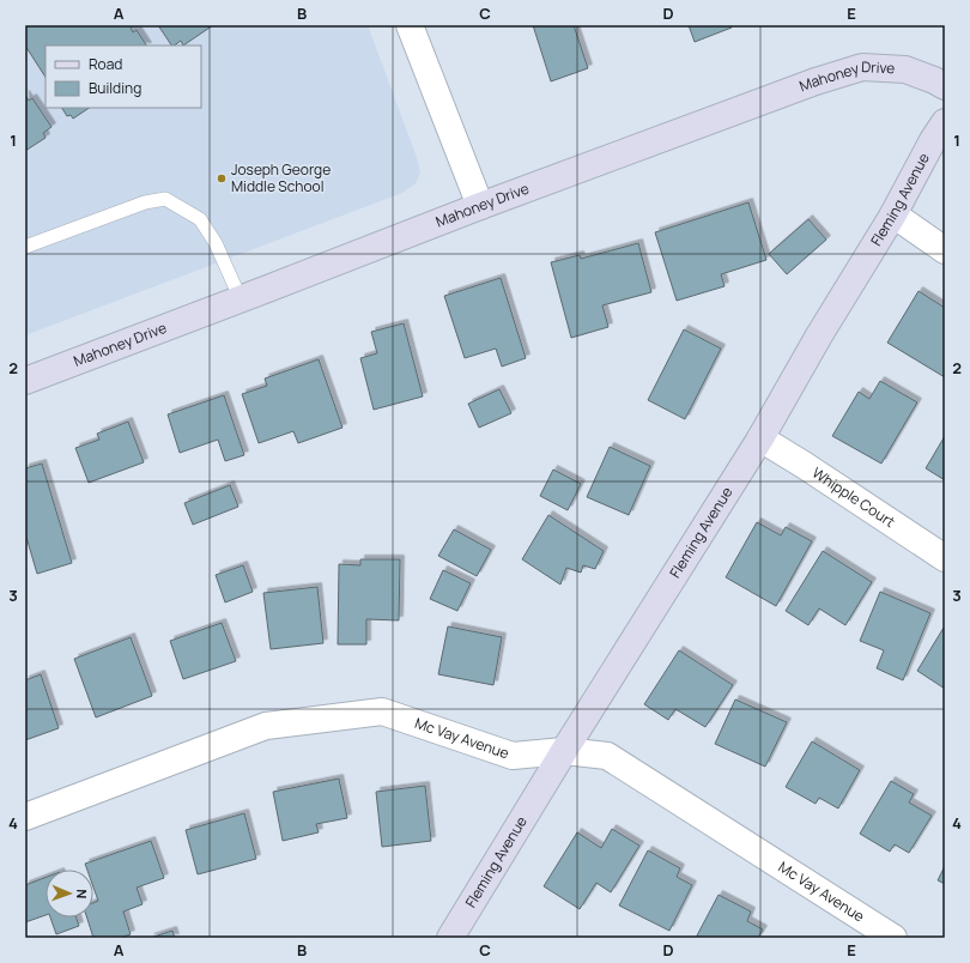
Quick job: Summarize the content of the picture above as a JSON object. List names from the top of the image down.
{
  "streets": {
    "street": [
      "Mahoney Drive",
      "Fleming Avenue",
      "Whipple Court",
      "Mc Vay Avenue"
    ]
  },
  "crossings": [
    ["Fleming Avenue", "Whipple Court"],
    ["Fleming Avenue", "Mc Vay Avenue"]
  ],
  "places": ["Joseph George Middle School"],
  "legend": ["Road", "Building"],
  "north": "right",
  "grid": {
    "columns": [
      "A",
      "B",
      "C",
      "D",
      "E"
    ],
    "rows": [
      "1",
      "2",
      "3",
      "4"
    ]
  }
}
